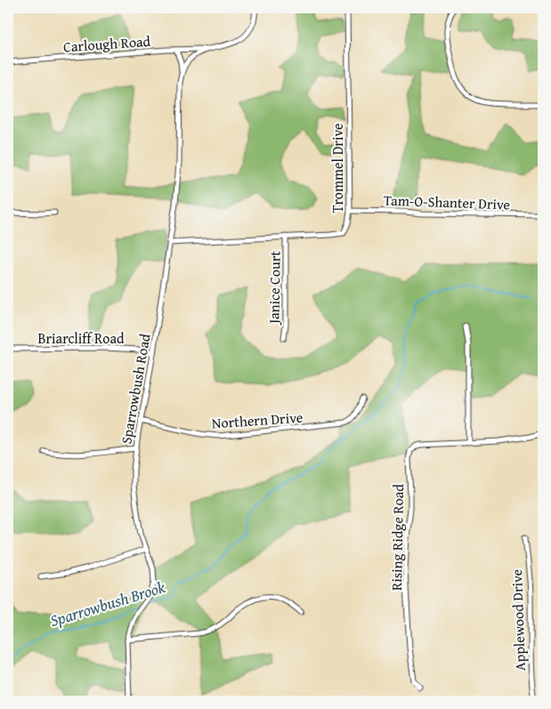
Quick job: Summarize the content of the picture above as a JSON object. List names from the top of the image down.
{
  "streets": {
    "street": [
      "Carlough Road",
      "Trommel Drive",
      "Tam-O-Shanter Drive",
      "Janice Court",
      "Briarcliff Road",
      "Sparrowbush Road",
      "Northern Drive",
      "Rising Ridge Road",
      "Applewood Drive"
    ]
  },
  "crossings": [
    ["Carlough Road", "Sparrowbush Road"],
    ["Trommel Drive", "Tam-O-Shanter Drive"],
    ["Trommel Drive", "Janice Court"],
    ["Trommel Drive", "Sparrowbush Road"],
    ["Briarcliff Road", "Sparrowbush Road"],
    ["Sparrowbush Road", "Northern Drive"]
  ],
  "water": ["Sparrowbush Brook"]
}
